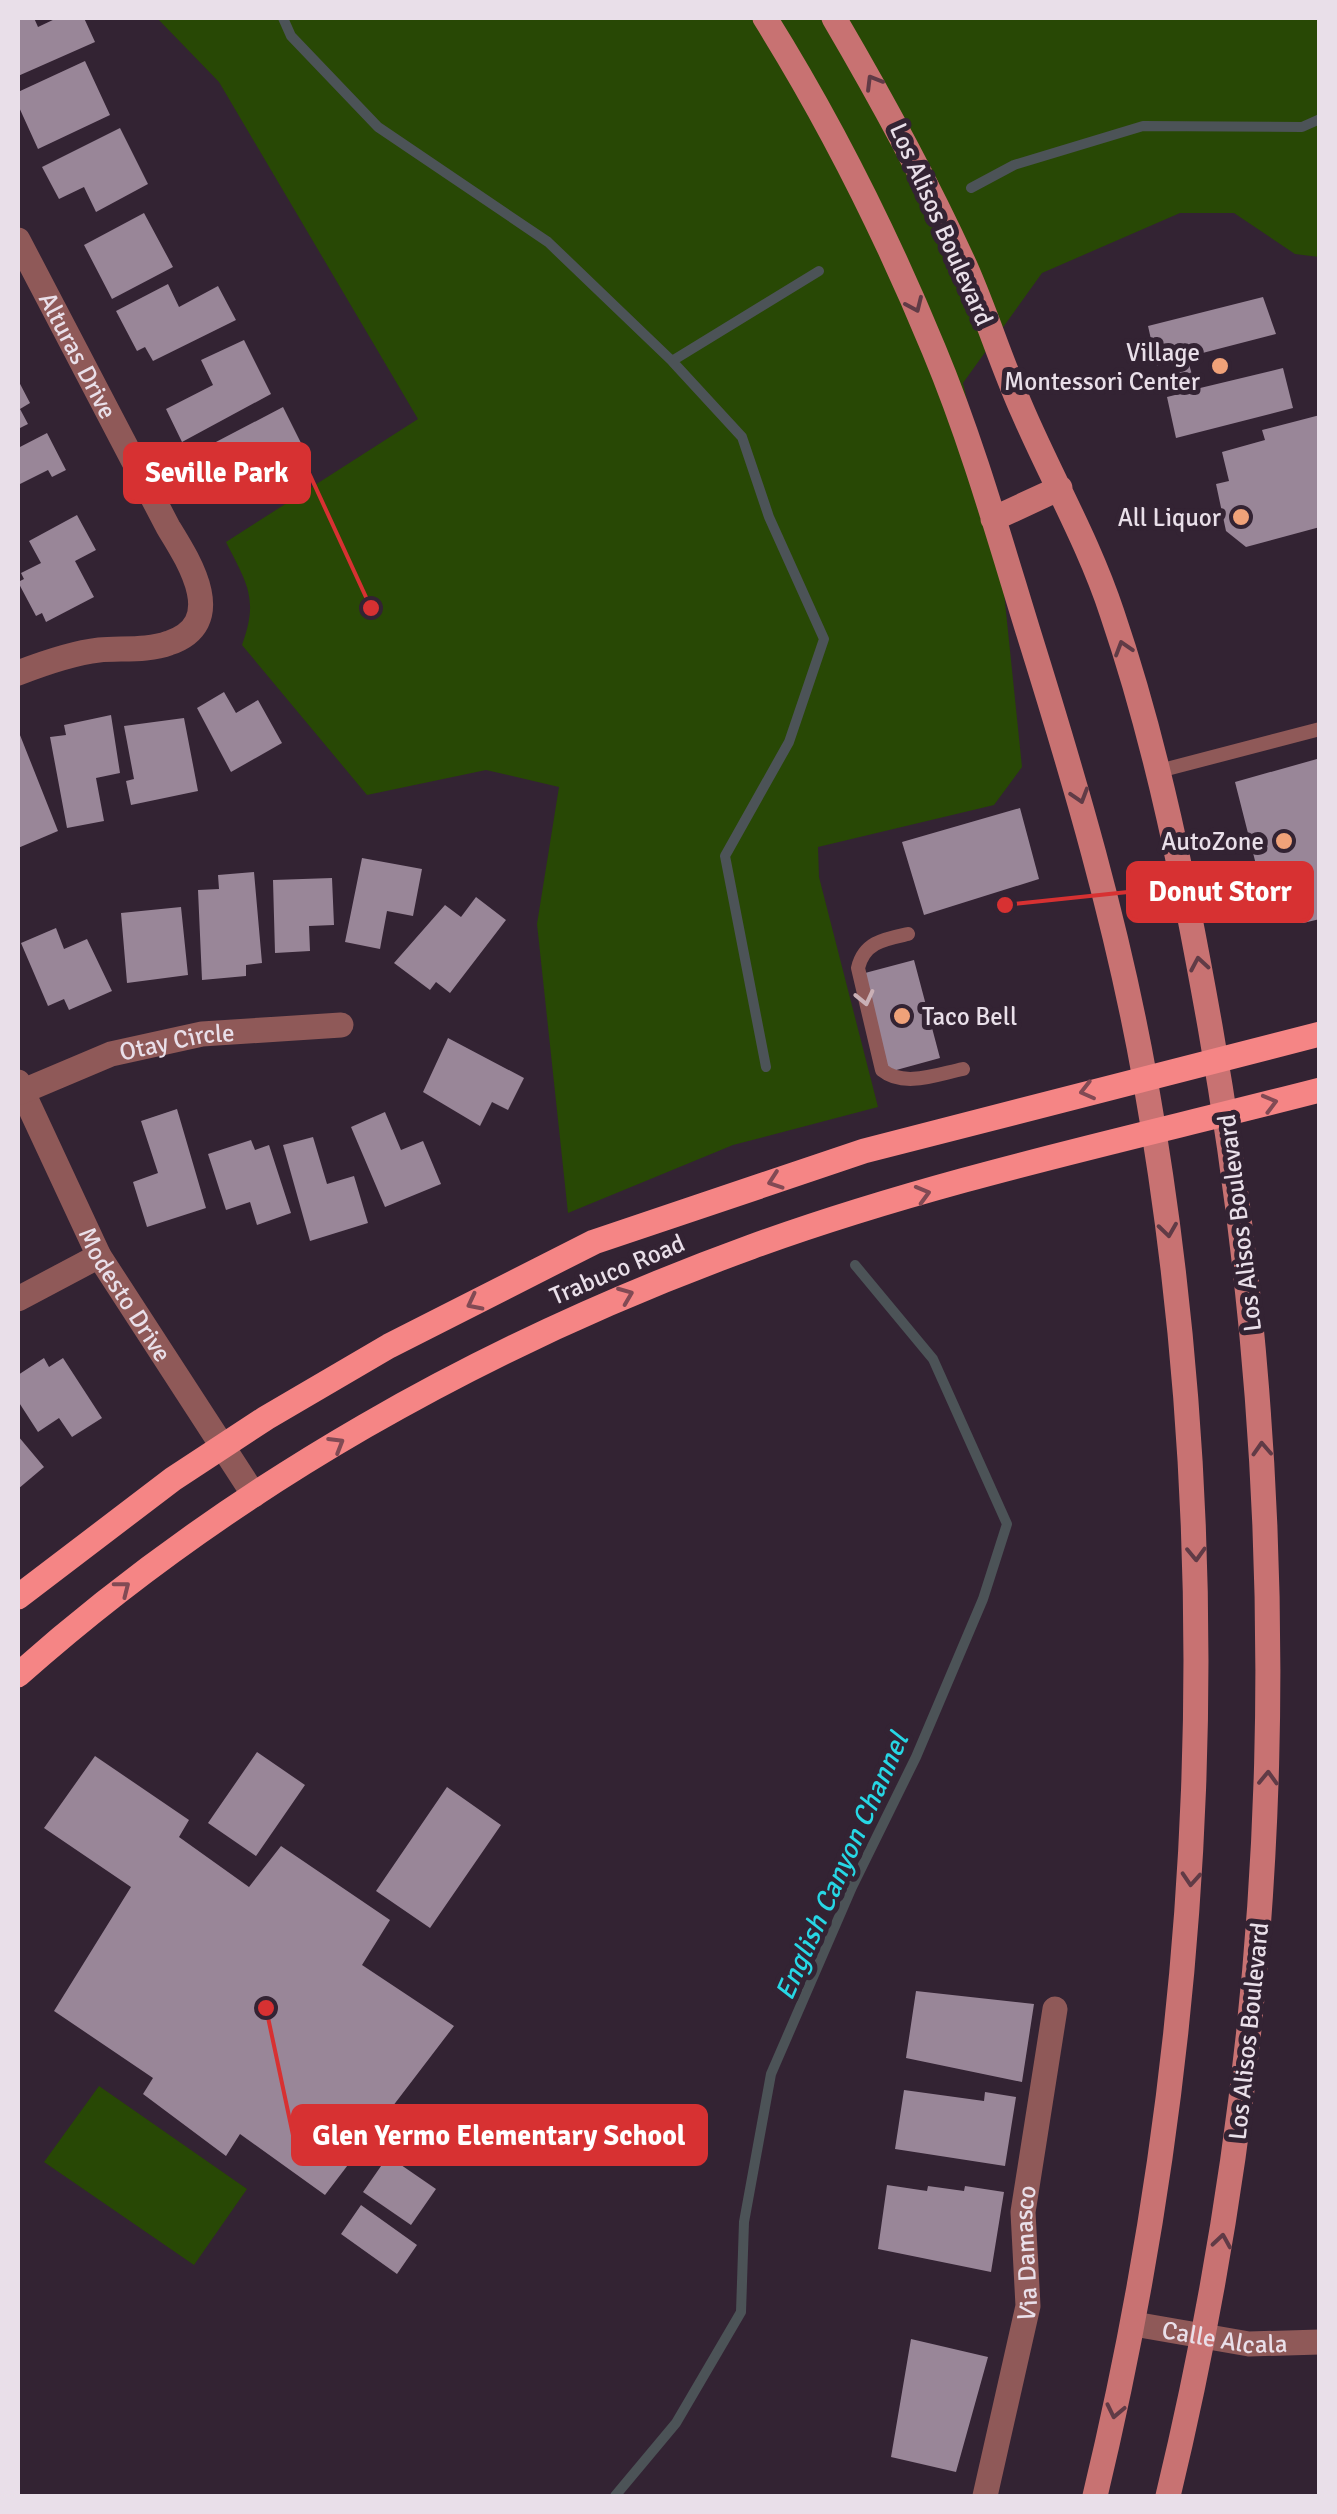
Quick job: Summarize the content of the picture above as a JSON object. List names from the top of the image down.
{
  "streets": {
    "main road": ["Los Alisos Boulevard", "Trabuco Road"],
    "street": [
      "Alturas Drive",
      "Otay Circle",
      "Modesto Drive",
      "Via Damasco",
      "Calle Alcala"
    ]
  },
  "crossings": [
    ["Los Alisos Boulevard", "Trabuco Road"],
    ["Los Alisos Boulevard", "Calle Alcala"],
    ["Otay Circle", "Modesto Drive"],
    ["Trabuco Road", "Modesto Drive"]
  ],
  "water": ["English Canyon Channel"],
  "places": [
    "Village Montessori Center",
    "All Liquor",
    "Seville Park",
    "AutoZone",
    "Donut Storr",
    "Taco Bell",
    "Glen Yermo Elementary School"
  ]
}
